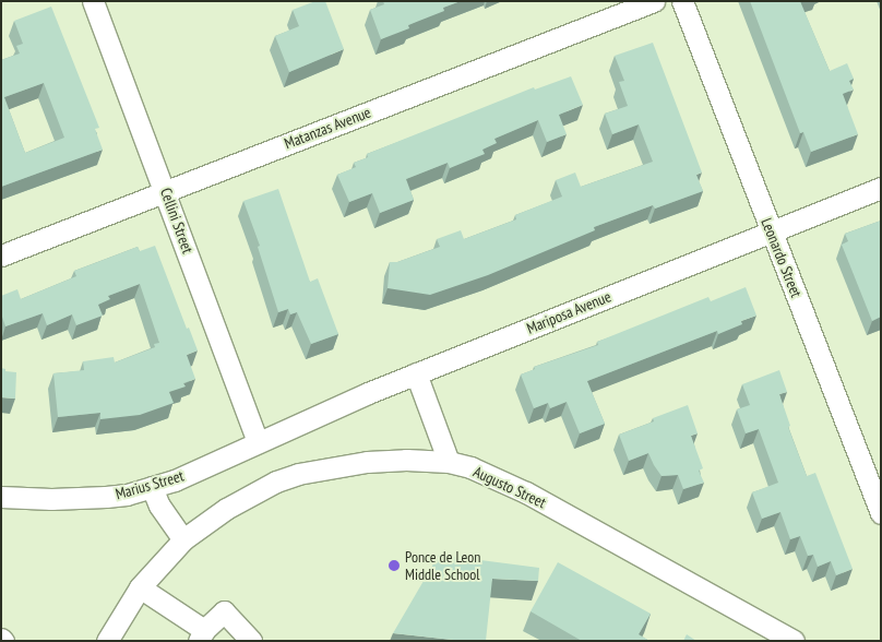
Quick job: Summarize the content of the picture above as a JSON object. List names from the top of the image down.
{
  "streets": {
    "street": [
      "Matanzas Avenue",
      "Cellini Street",
      "Leonardo Street",
      "Mariposa Avenue",
      "Marius Street",
      "Augusto Street"
    ]
  },
  "crossings": [
    ["Matanzas Avenue", "Cellini Street"],
    ["Cellini Street", "Mariposa Avenue"],
    ["Cellini Street", "Marius Street"],
    ["Leonardo Street", "Mariposa Avenue"],
    ["Mariposa Avenue", "Marius Street"]
  ],
  "places": ["Ponce de Leon Middle School"]
}
